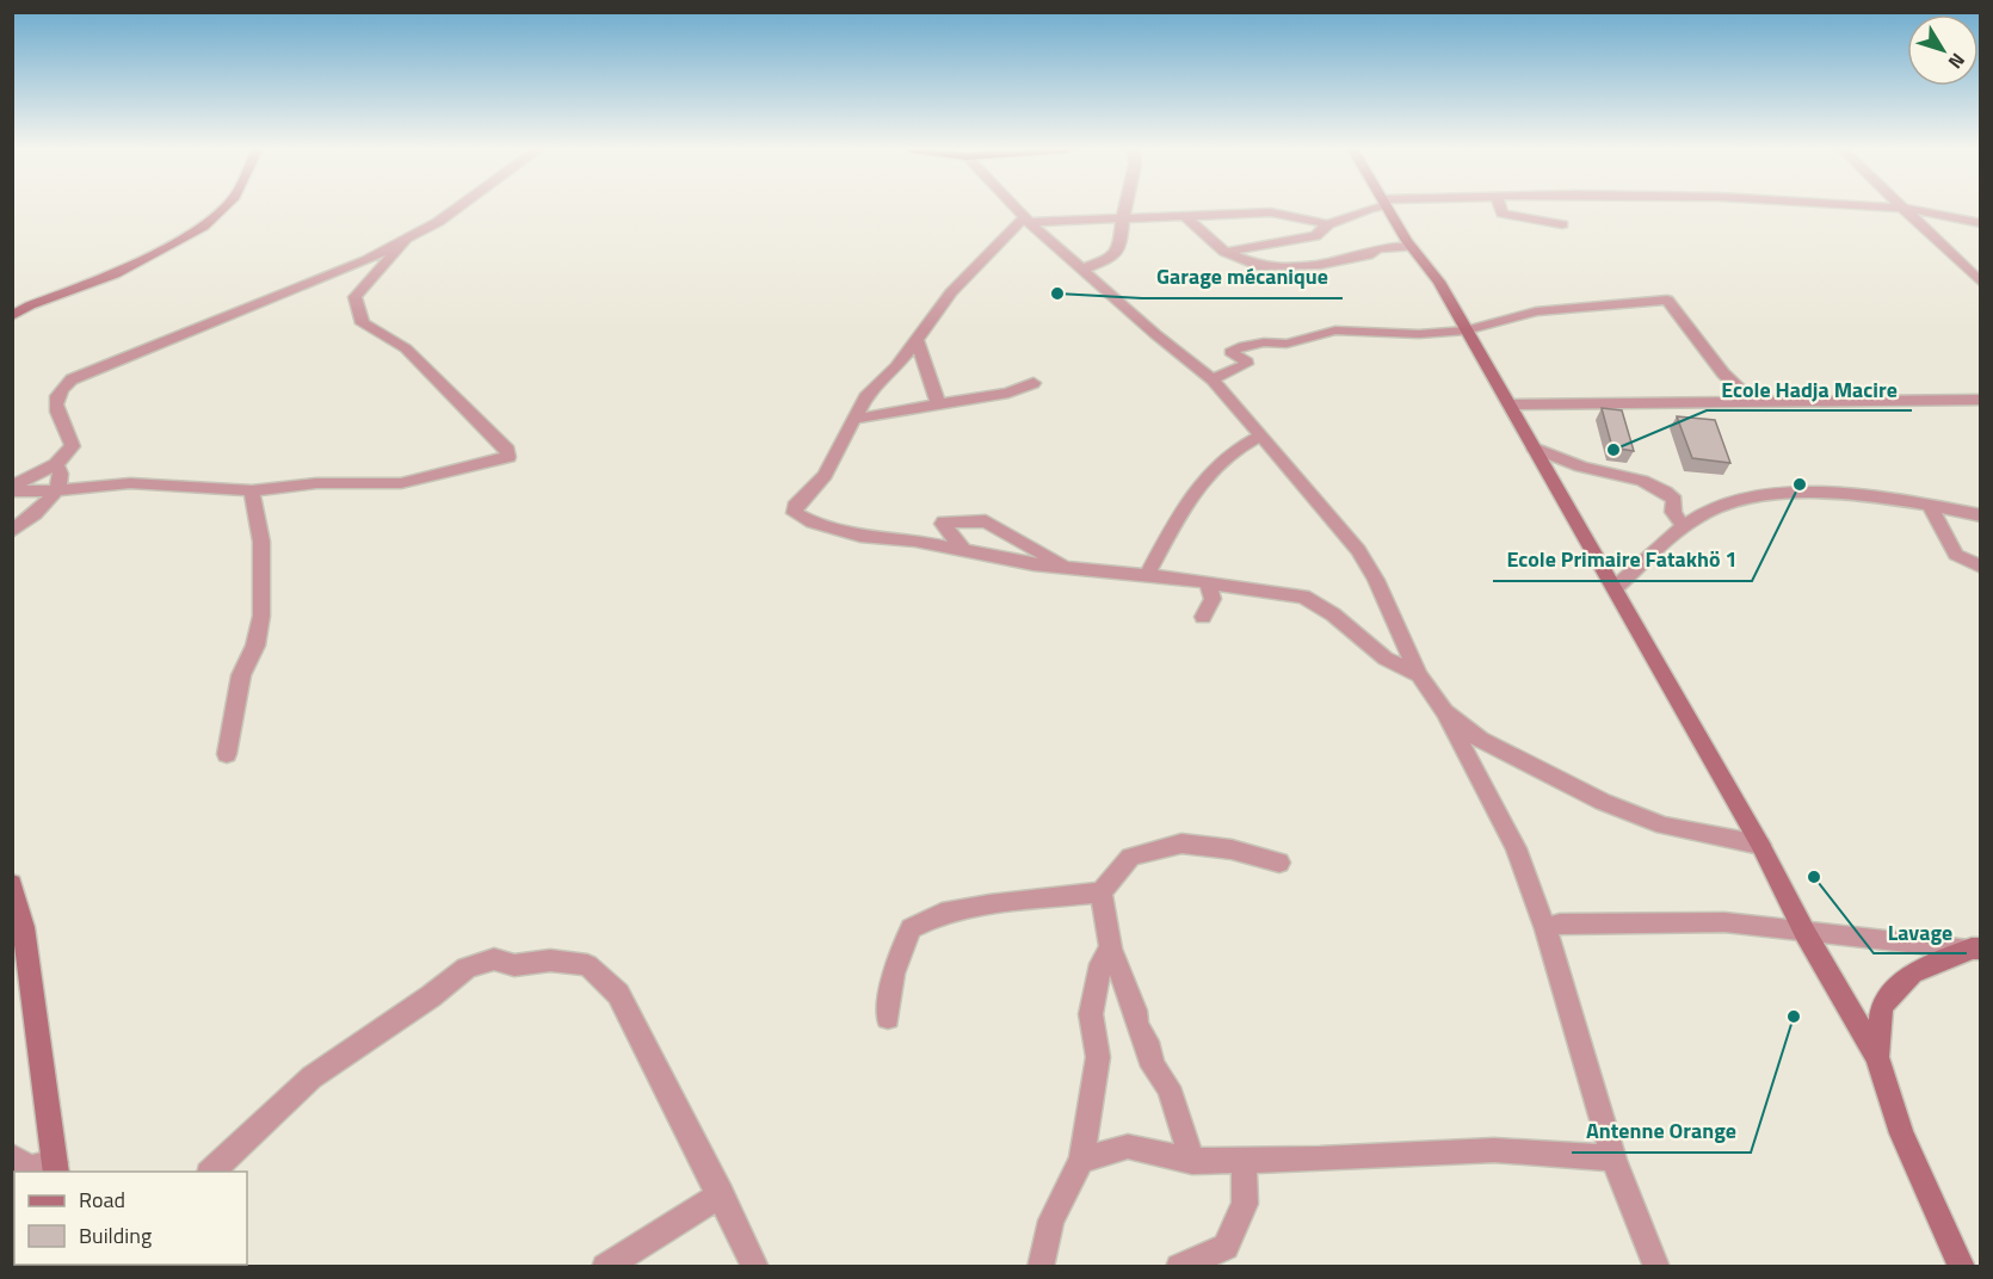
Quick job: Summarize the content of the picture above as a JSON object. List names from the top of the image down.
{
  "places": [
    "Garage mécanique",
    "Ecole Hadja Macire",
    "Ecole Primaire Fatakhö 1",
    "Lavage",
    "Antenne Orange"
  ],
  "legend": ["Road", "Building"],
  "north": "bottom right"
}
